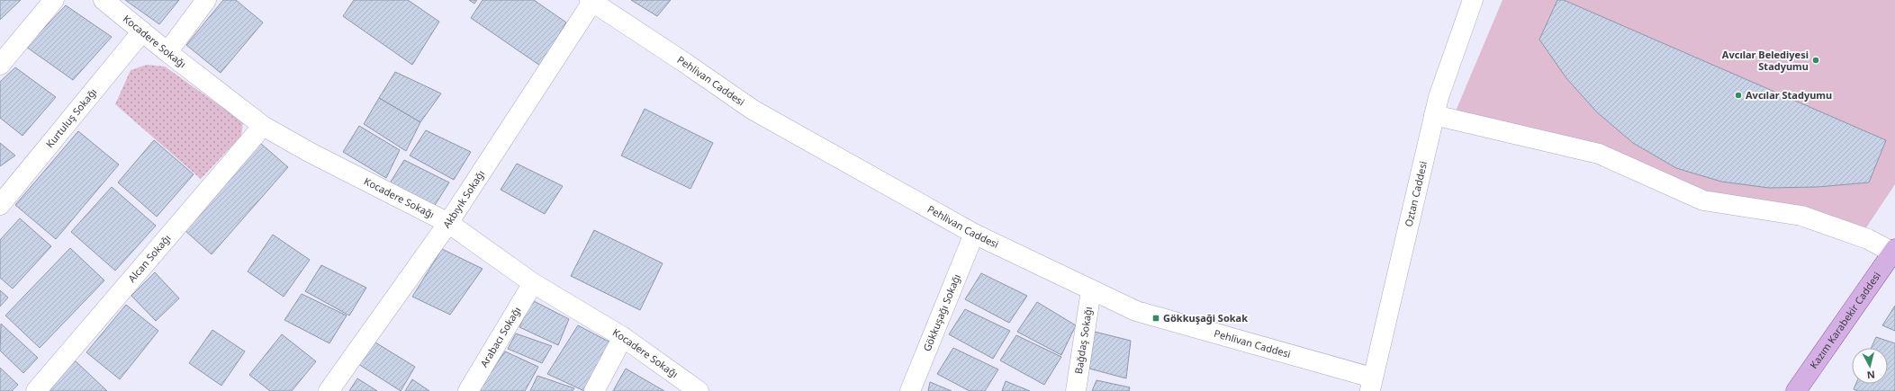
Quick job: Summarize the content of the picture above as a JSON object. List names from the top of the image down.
{
  "streets": {
    "main road": ["Kazım Karabekir Caddesi"],
    "street": [
      "Kocadere Sokağı",
      "Pehlivan Caddesi",
      "Kurtuluş Sokağı",
      "Oztan Caddesi",
      "Akbıyık Sokağı",
      "Alcan Sokağı",
      "Gökkuşağı Sokağı",
      "Arabacı Sokağı",
      "Bağdaş Sokağı"
    ]
  },
  "crossings": [
    ["Kocadere Sokağı", "Kurtuluş Sokağı"],
    ["Kocadere Sokağı", "Akbıyık Sokağı"],
    ["Kocadere Sokağı", "Alcan Sokağı"],
    ["Kocadere Sokağı", "Arabacı Sokağı"],
    ["Pehlivan Caddesi", "Oztan Caddesi"],
    ["Pehlivan Caddesi", "Akbıyık Sokağı"],
    ["Pehlivan Caddesi", "Gökkuşağı Sokağı"],
    ["Pehlivan Caddesi", "Bağdaş Sokağı"]
  ],
  "places": {
    "other": ["Avcılar Belediyesi Stadyumu", "Avcılar Stadyumu"],
    "transit": ["Gökkuşaği Sokak"]
  },
  "north": "bottom"
}
